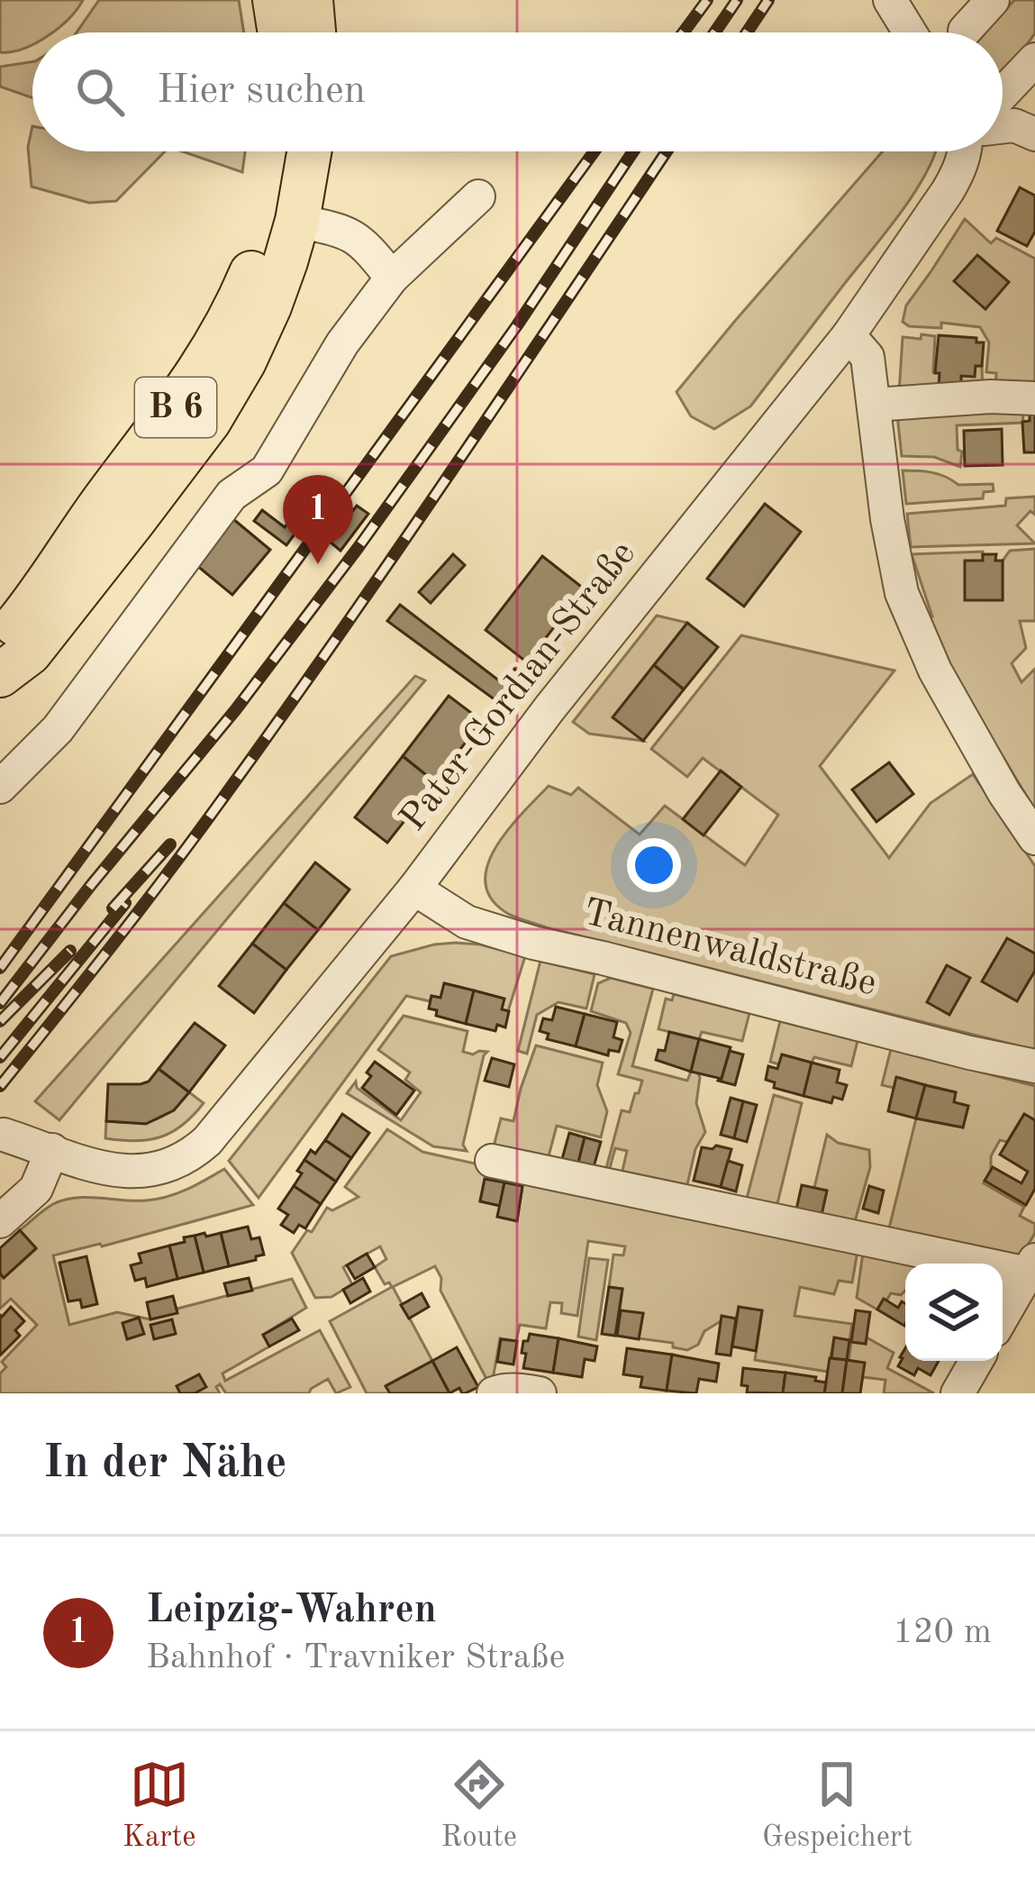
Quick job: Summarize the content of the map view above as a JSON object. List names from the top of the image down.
{
  "streets": {
    "main road": ["B 6"],
    "street": ["Pater-Gordian-Straße", "Tannenwaldstraße"]
  },
  "crossings": [
    ["Pater-Gordian-Straße", "Tannenwaldstraße"]
  ],
  "page": {
    "search": "Hier suchen",
    "pins": "1",
    "heading": "In der Nähe",
    "list": [
      {
        "mark": "1",
        "name": "Leipzig-Wahren",
        "note": "Bahnhof · Travniker Straße",
        "value": "120 m"
      }
    ],
    "nav": ["Karte", "Route", "Gespeichert"]
  }
}
